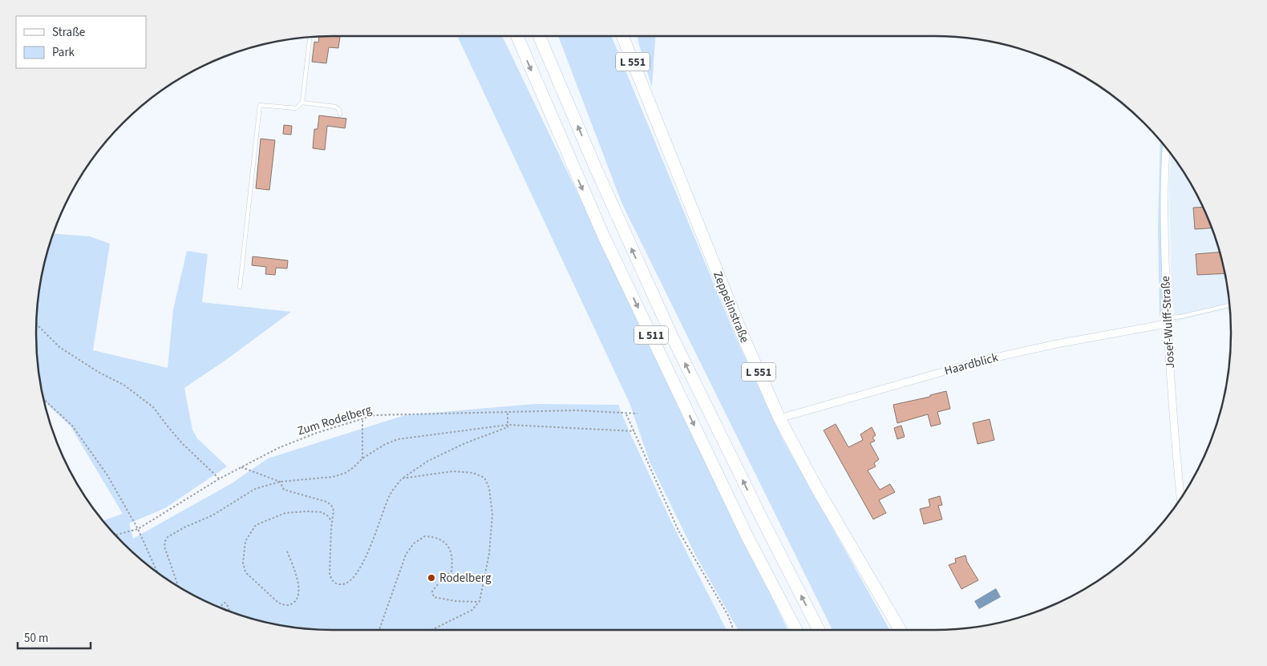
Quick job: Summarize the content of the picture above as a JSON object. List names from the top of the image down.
{
  "streets": {
    "main road": ["L 551", "Zeppelinstraße", "L 511"],
    "street": ["Josef-Wulff-Straße", "Haardblick"],
    "path": ["Zum Rodelberg"]
  },
  "crossings": [
    ["Zeppelinstraße", "Haardblick"],
    ["Josef-Wulff-Straße", "Haardblick"]
  ],
  "places": ["Rodelberg"],
  "legend": ["Straße", "Park"],
  "scale_bar": "50 m"
}
